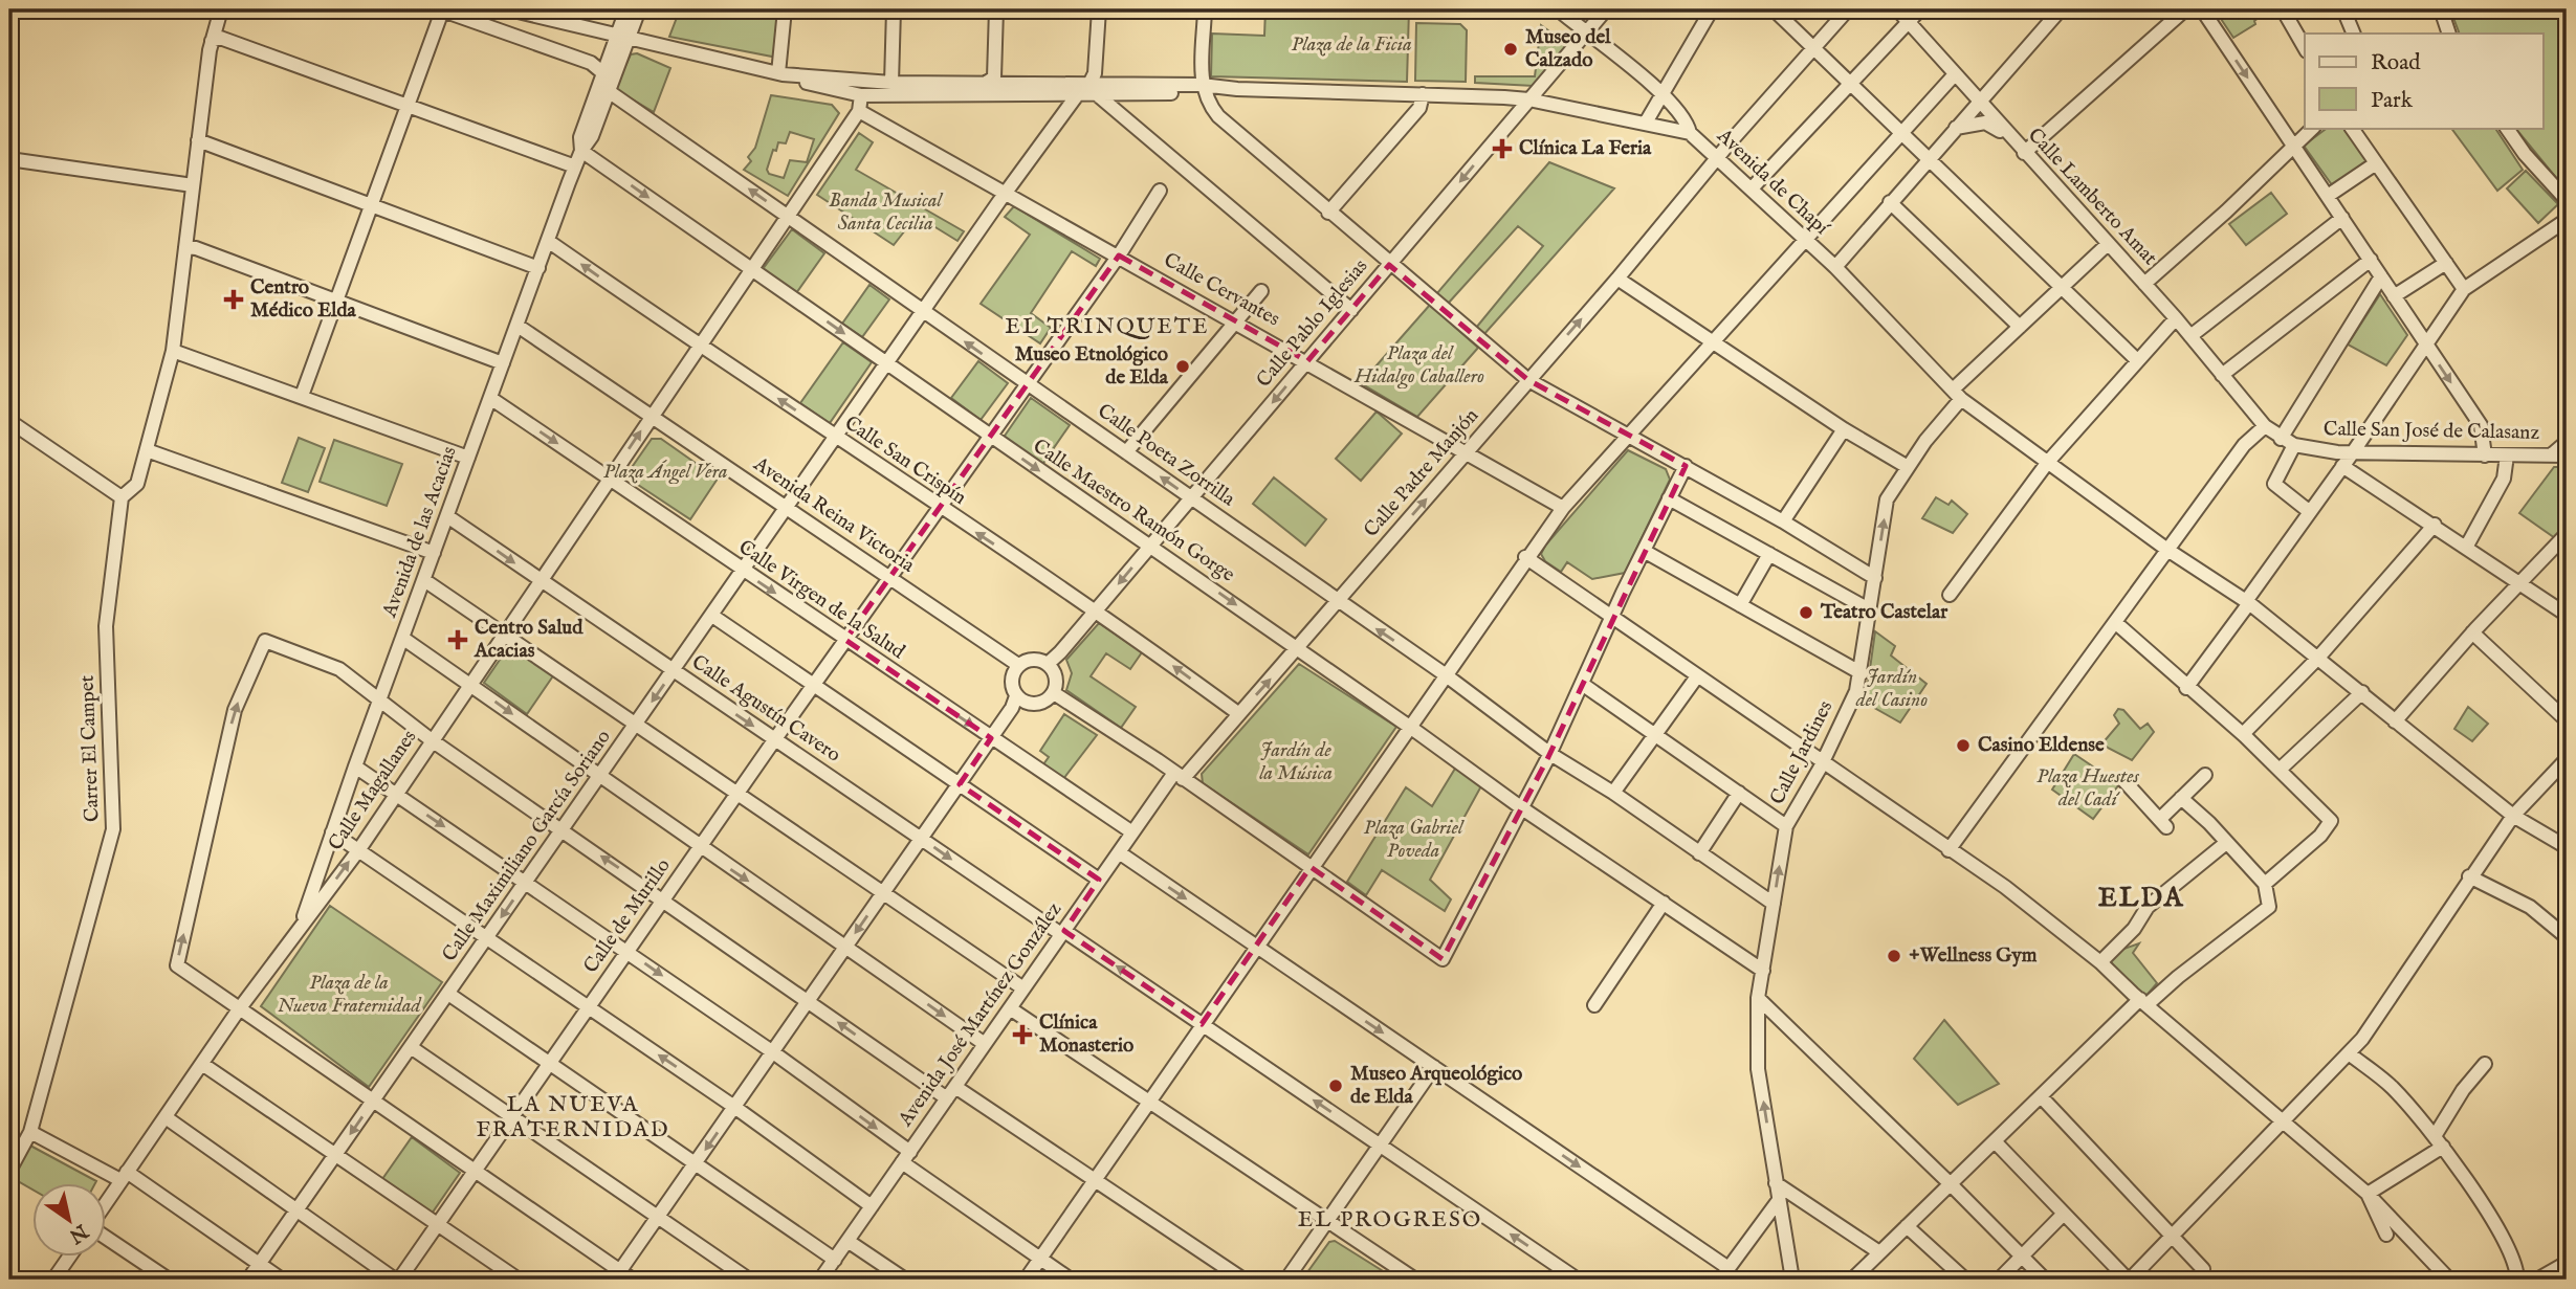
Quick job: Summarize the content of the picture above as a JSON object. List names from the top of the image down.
{
  "streets": {
    "street": [
      "Avenida de Chapí",
      "Calle Lamberto Amat",
      "Calle Cervantes",
      "Calle Pablo Iglesias",
      "Calle San José de Calasanz",
      "Calle Poeta Zorrilla",
      "Calle San Crispín",
      "Calle Padre Manjón",
      "Calle Maestro Ramón Gorge",
      "Avenida Reina Victoria",
      "Avenida de las Acacias",
      "Calle Virgen de la Salud",
      "Calle Agustín Cavero",
      "Carrer El Campet",
      "Calle Jardines",
      "Calle Magallanes",
      "Calle Maximiliano García Soriano",
      "Calle de Murillo",
      "Avenida José Martínez González"
    ]
  },
  "crossings": [
    ["Avenida de Chapí", "Calle Pablo Iglesias"],
    ["Avenida de Chapí", "Calle Padre Manjón"],
    ["Avenida de Chapí", "Avenida de las Acacias"],
    ["Avenida de Chapí", "Calle Jardines"],
    ["Avenida de Chapí", "Calle Maximiliano García Soriano"],
    ["Calle Lamberto Amat", "Calle San José de Calasanz"],
    ["Calle Lamberto Amat", "Calle Jardines"],
    ["Calle Cervantes", "Calle Pablo Iglesias"],
    ["Calle Cervantes", "Calle Padre Manjón"],
    ["Calle Cervantes", "Calle Magallanes"],
    ["Calle Cervantes", "Calle Maximiliano García Soriano"],
    ["Calle Cervantes", "Calle de Murillo"],
    ["Calle Pablo Iglesias", "Calle Poeta Zorrilla"],
    ["Calle Pablo Iglesias", "Calle San Crispín"],
    ["Calle Pablo Iglesias", "Calle Maestro Ramón Gorge"],
    ["Calle Pablo Iglesias", "Avenida Reina Victoria"],
    ["Calle Poeta Zorrilla", "Calle Padre Manjón"],
    ["Calle Poeta Zorrilla", "Avenida de las Acacias"],
    ["Calle Poeta Zorrilla", "Calle Jardines"],
    ["Calle Poeta Zorrilla", "Calle Magallanes"],
    ["Calle Poeta Zorrilla", "Calle Maximiliano García Soriano"],
    ["Calle Poeta Zorrilla", "Calle de Murillo"],
    ["Calle San Crispín", "Calle Padre Manjón"],
    ["Calle San Crispín", "Avenida de las Acacias"],
    ["Calle San Crispín", "Calle Magallanes"],
    ["Calle San Crispín", "Calle Maximiliano García Soriano"],
    ["Calle San Crispín", "Calle de Murillo"],
    ["Calle Padre Manjón", "Calle Maestro Ramón Gorge"],
    ["Calle Padre Manjón", "Avenida José Martínez González"],
    ["Calle Maestro Ramón Gorge", "Avenida de las Acacias"],
    ["Calle Maestro Ramón Gorge", "Calle Jardines"],
    ["Calle Maestro Ramón Gorge", "Calle Magallanes"],
    ["Calle Maestro Ramón Gorge", "Calle Maximiliano García Soriano"],
    ["Calle Maestro Ramón Gorge", "Calle de Murillo"],
    ["Avenida Reina Victoria", "Avenida de las Acacias"],
    ["Avenida Reina Victoria", "Calle Magallanes"],
    ["Avenida Reina Victoria", "Calle Maximiliano García Soriano"],
    ["Avenida Reina Victoria", "Calle de Murillo"],
    ["Avenida de las Acacias", "Calle Virgen de la Salud"],
    ["Avenida de las Acacias", "Calle Agustín Cavero"],
    ["Avenida de las Acacias", "Calle Magallanes"],
    ["Calle Virgen de la Salud", "Calle Magallanes"],
    ["Calle Virgen de la Salud", "Calle Maximiliano García Soriano"],
    ["Calle Virgen de la Salud", "Calle de Murillo"],
    ["Calle Virgen de la Salud", "Avenida José Martínez González"],
    ["Calle Agustín Cavero", "Calle Magallanes"],
    ["Calle Agustín Cavero", "Calle Maximiliano García Soriano"],
    ["Calle Agustín Cavero", "Calle de Murillo"],
    ["Calle Agustín Cavero", "Avenida José Martínez González"]
  ],
  "one_way": ["Calle Poeta Zorrilla", "Calle San Crispín", "Calle Maestro Ramón Gorge"],
  "districts": [
    "EL TRINQUETE",
    "ELDA",
    "LA NUEVA FRATERNIDAD",
    "EL PROGRESO"
  ],
  "parks": [
    "Plaza de la Ficia",
    "Banda Musical Santa Cecilia",
    "Plaza del Hidalgo Caballero",
    "Plaza Ángel Vera",
    "Jardín del Casino",
    "Jardín de la Música",
    "Plaza Huestes del Cadí",
    "Plaza Gabriel Poveda",
    "Plaza de la Nueva Fraternidad"
  ],
  "places": {
    "other": [
      "Museo del Calzado",
      "Museo Etnológico de Elda",
      "Teatro Castelar",
      "Casino Eldense",
      "+Wellness Gym",
      "Museo Arqueológico de Elda"
    ],
    "health": [
      "Clínica La Feria",
      "Centro Médico Elda",
      "Centro Salud Acacias",
      "Clínica Monasterio"
    ]
  },
  "legend": ["Road", "Park"],
  "north": "bottom right"
}
